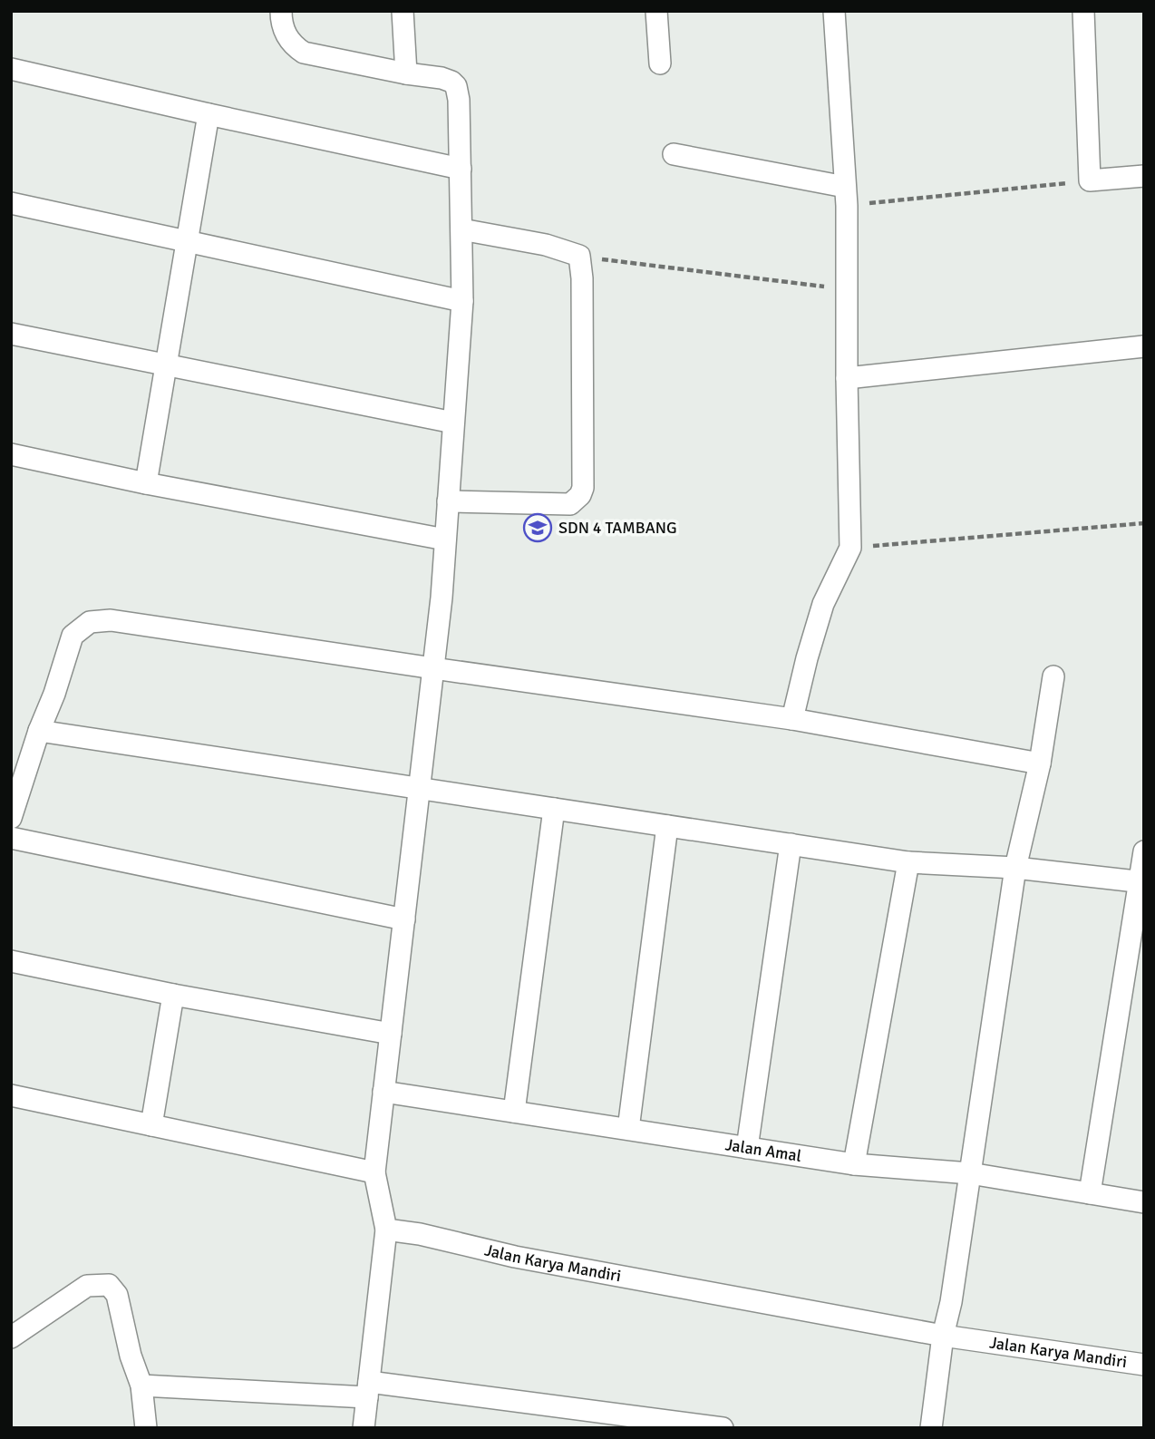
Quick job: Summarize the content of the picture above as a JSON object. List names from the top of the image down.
{
  "streets": {
    "street": ["Jalan Amal", "Jalan Karya Mandiri"]
  },
  "places": {
    "school or university": ["SDN 4 TAMBANG"]
  }
}
